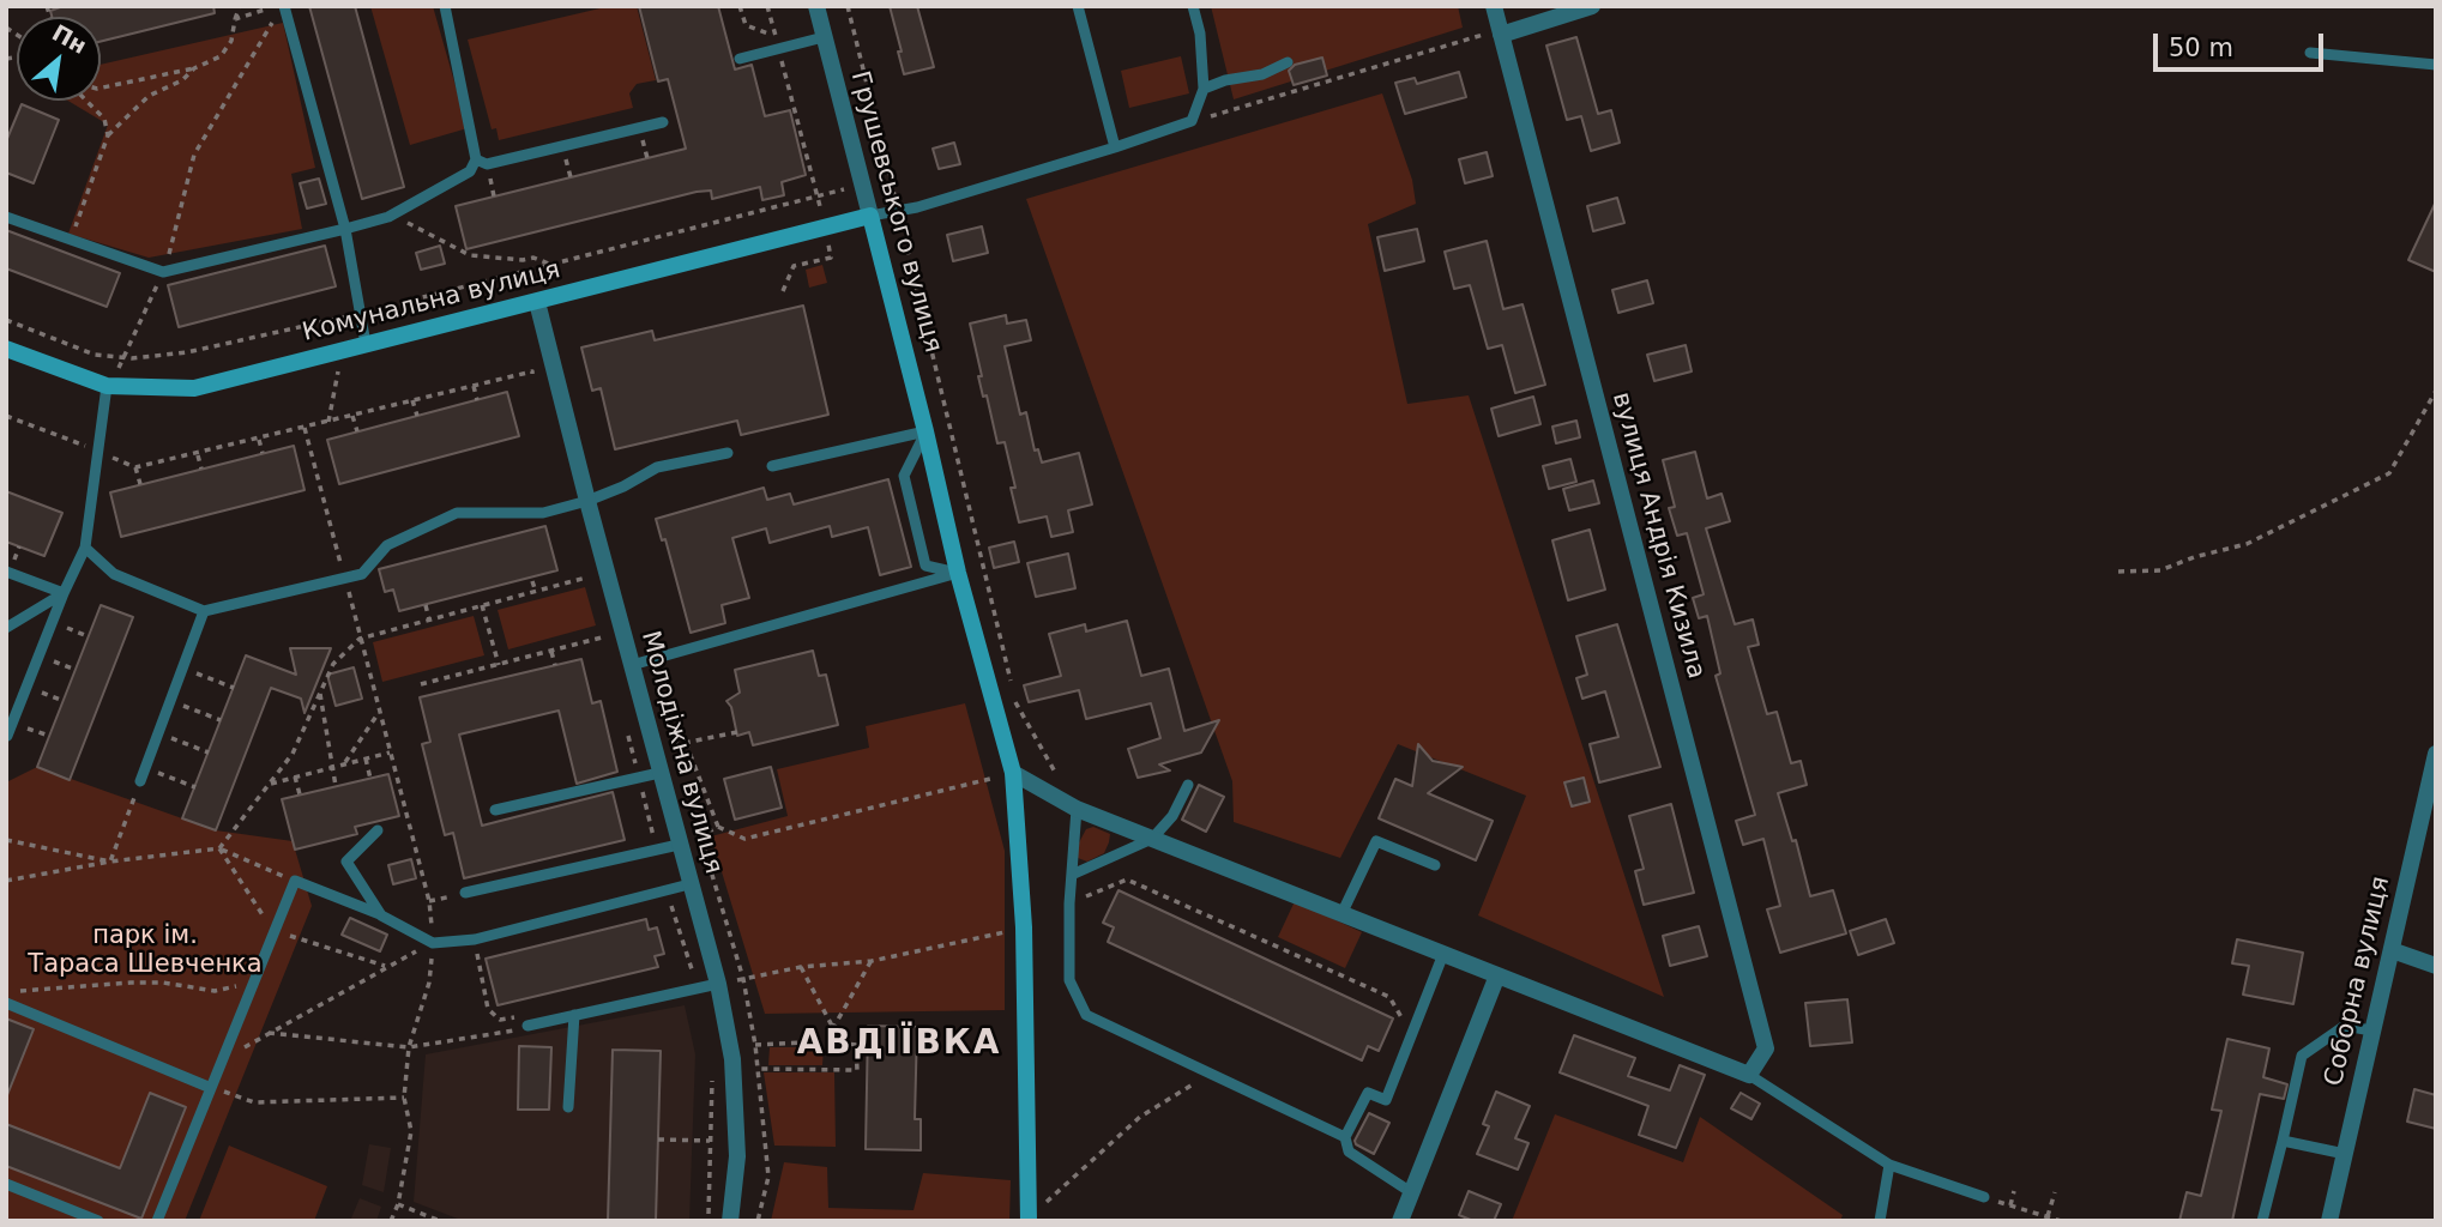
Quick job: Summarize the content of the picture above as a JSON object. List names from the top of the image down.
{
  "streets": {
    "main road": ["Грушевського вулиця", "Комунальна вулиця"],
    "street": ["вулиця Андрія Кизила", "Молодіжна вулиця", "Соборна вулиця"]
  },
  "crossings": [
    ["Грушевського вулиця", "Комунальна вулиця"],
    ["Комунальна вулиця", "Молодіжна вулиця"]
  ],
  "districts": ["АВДІЇВКА"],
  "parks": ["парк ім. Тараса Шевченка"],
  "scale_bar": "50 m",
  "north": "top right"
}
